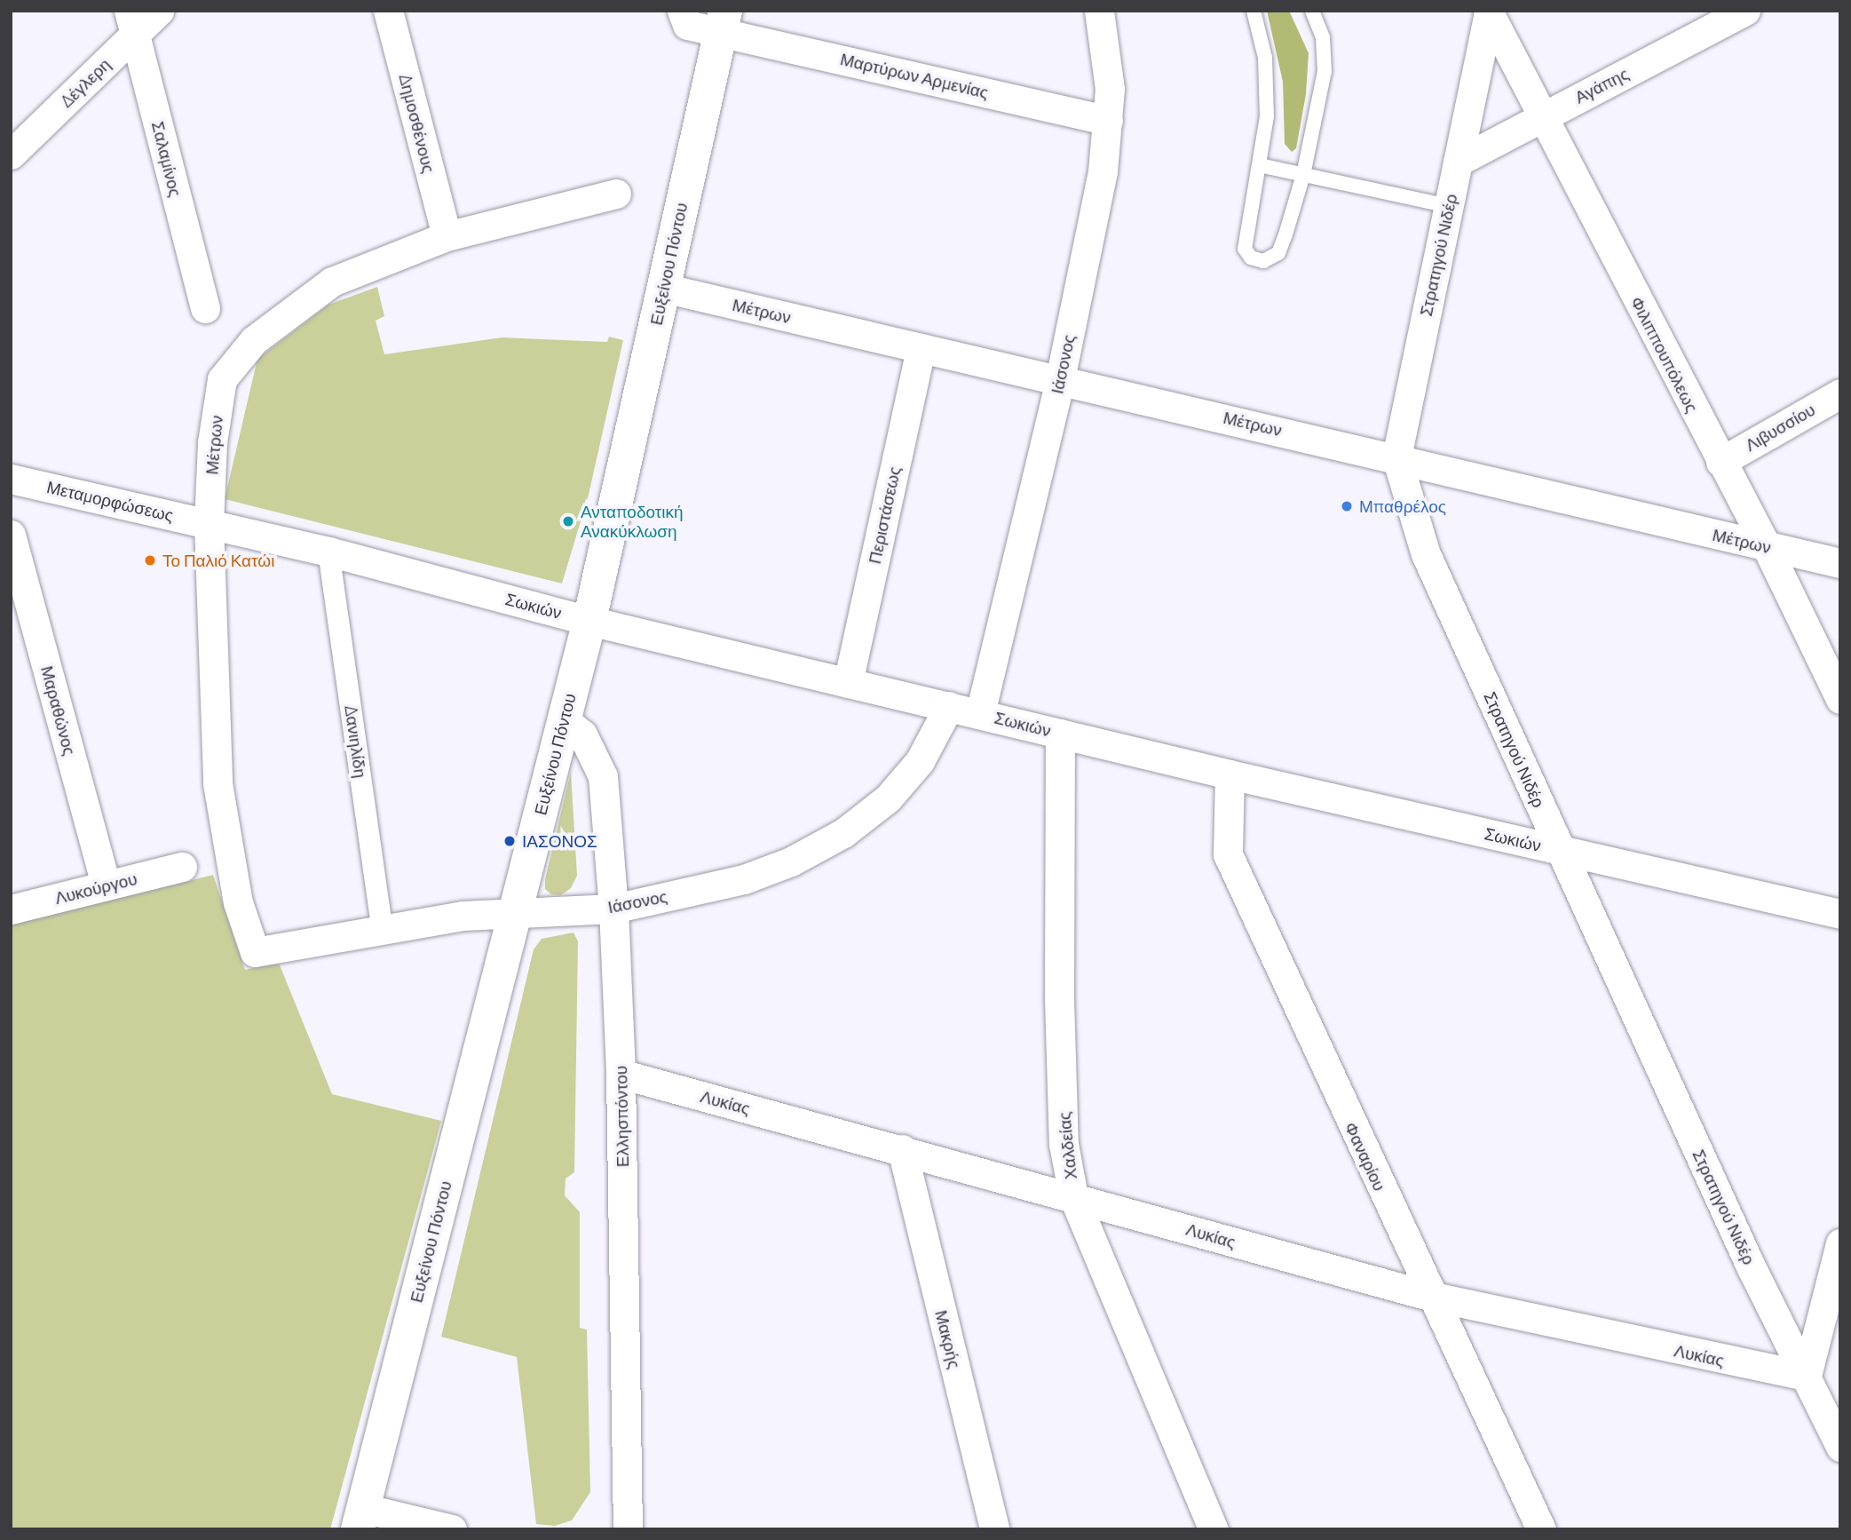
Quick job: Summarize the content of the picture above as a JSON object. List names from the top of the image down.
{
  "streets": {
    "street": [
      "Μαρτύρων Αρμενίας",
      "Δέγλερη",
      "Αγάπης",
      "Δημοσθένους",
      "Σαλαμίνος",
      "Στρατηγού Νιδέρ",
      "Ευξείνου Πόντου",
      "Μέτρων",
      "Φιλιππουπόλεως",
      "Ιάσονος",
      "Λιβυσσίου",
      "Μεταμορφώσεως",
      "Περιστάσεως",
      "Σωκιών",
      "Μαραθώνος",
      "Δανιηλίδη",
      "Λυκούργου",
      "Λυκίας",
      "Ελλησπόντου",
      "Χαλδείας",
      "Φαναρίου",
      "Μακρής"
    ]
  },
  "crossings": [
    ["Μαρτύρων Αρμενίας", "Ευξείνου Πόντου"],
    ["Μαρτύρων Αρμενίας", "Ιάσονος"],
    ["Δέγλερη", "Σαλαμίνος"],
    ["Αγάπης", "Στρατηγού Νιδέρ"],
    ["Αγάπης", "Φιλιππουπόλεως"],
    ["Δημοσθένους", "Μέτρων"],
    ["Στρατηγού Νιδέρ", "Μέτρων"],
    ["Στρατηγού Νιδέρ", "Φιλιππουπόλεως"],
    ["Στρατηγού Νιδέρ", "Σωκιών"],
    ["Στρατηγού Νιδέρ", "Λυκίας"],
    ["Ευξείνου Πόντου", "Μέτρων"],
    ["Ευξείνου Πόντου", "Ιάσονος"],
    ["Ευξείνου Πόντου", "Σωκιών"],
    ["Ευξείνου Πόντου", "Ελλησπόντου"],
    ["Μέτρων", "Φιλιππουπόλεως"],
    ["Μέτρων", "Ιάσονος"],
    ["Μέτρων", "Μεταμορφώσεως"],
    ["Μέτρων", "Περιστάσεως"],
    ["Μέτρων", "Σωκιών"],
    ["Φιλιππουπόλεως", "Λιβυσσίου"],
    ["Ιάσονος", "Σωκιών"],
    ["Ιάσονος", "Δανιηλίδη"],
    ["Ιάσονος", "Ελλησπόντου"],
    ["Μεταμορφώσεως", "Σωκιών"],
    ["Περιστάσεως", "Σωκιών"],
    ["Σωκιών", "Δανιηλίδη"],
    ["Σωκιών", "Χαλδείας"],
    ["Σωκιών", "Φαναρίου"],
    ["Μαραθώνος", "Λυκούργου"],
    ["Λυκίας", "Ελλησπόντου"],
    ["Λυκίας", "Χαλδείας"],
    ["Λυκίας", "Φαναρίου"],
    ["Λυκίας", "Μακρής"]
  ],
  "places": [
    "Μπαθρέλος",
    "Ανταποδοτική Ανακύκλωση",
    "Το Παλιό Κατώι",
    "ΙΑΣΟΝΟΣ"
  ]
}
